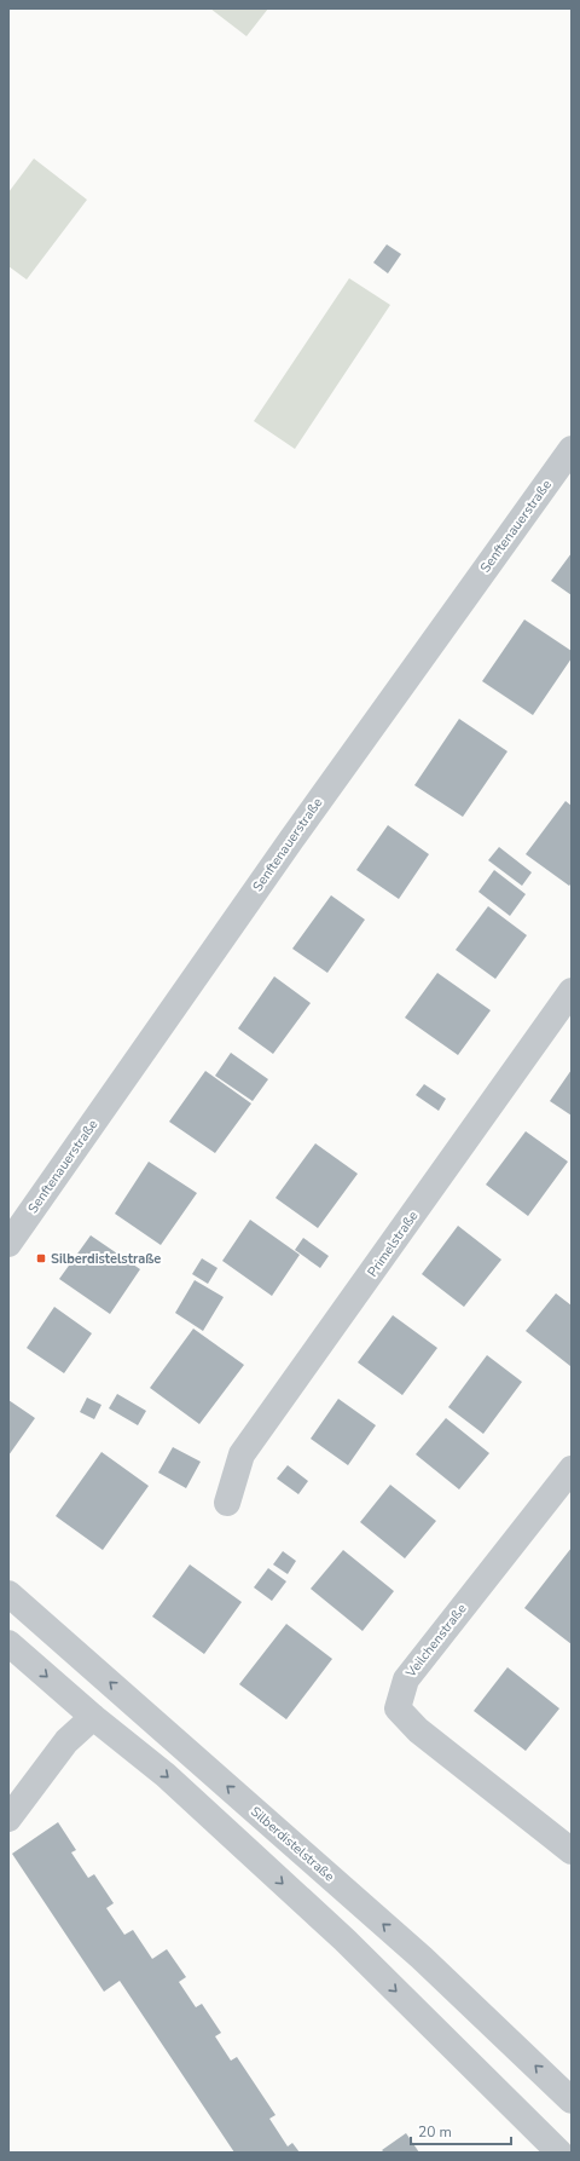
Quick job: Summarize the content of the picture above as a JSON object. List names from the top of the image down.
{
  "streets": {
    "street": [
      "Senftenauerstraße",
      "Primelstraße",
      "Veilchenstraße",
      "Silberdistelstraße"
    ]
  },
  "places": {
    "transit": ["Silberdistelstraße"]
  },
  "scale_bar": "20 m"
}
